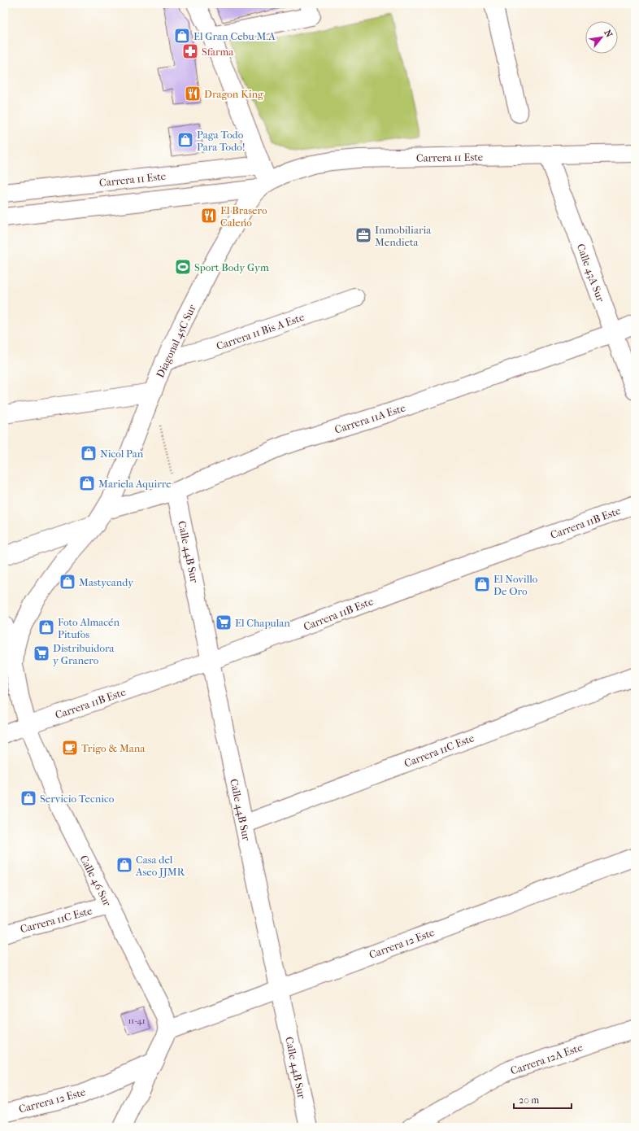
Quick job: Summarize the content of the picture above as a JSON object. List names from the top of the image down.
{
  "streets": {
    "street": [
      "Carrera 11 Este",
      "Calle 43A Sur",
      "Carrera 11 Bis A Este",
      "Diagonal 45C Sur",
      "Carrera 11A Este",
      "Carrera 11B Este",
      "Calle 44B Sur",
      "Carrera 11C Este",
      "Calle 46 Sur",
      "Carrera 12 Este",
      "Carrera 12A Este"
    ]
  },
  "crossings": [
    ["Carrera 11 Este", "Calle 43A Sur"],
    ["Carrera 11 Este", "Diagonal 45C Sur"],
    ["Calle 43A Sur", "Carrera 11A Este"],
    ["Carrera 11 Bis A Este", "Diagonal 45C Sur"],
    ["Diagonal 45C Sur", "Carrera 11A Este"],
    ["Diagonal 45C Sur", "Calle 46 Sur"],
    ["Carrera 11A Este", "Calle 44B Sur"],
    ["Carrera 11B Este", "Calle 44B Sur"],
    ["Carrera 11B Este", "Calle 46 Sur"],
    ["Calle 44B Sur", "Carrera 11C Este"],
    ["Calle 44B Sur", "Carrera 12 Este"],
    ["Carrera 11C Este", "Calle 46 Sur"],
    ["Calle 46 Sur", "Carrera 12 Este"]
  ],
  "places": {
    "shop": [
      "El Gran Cebu M.A",
      "Paga Todo Para Todo!",
      "Nicol Pan",
      "Mariela Aquirre",
      "Mastycandy",
      "El Novillo De Oro",
      "Foto Almacén Pitufos",
      "Servicio Tecnico",
      "Casa del Aseo JJMR"
    ],
    "pharmacy": ["Sfarma"],
    "restaurant": ["Dragon King", "El Brasero Caleńo"],
    "office": ["Inmobiliaria Mendieta"],
    "sports": ["Sport Body Gym"],
    "supermarket": ["El Chapulan", "Distribuidora y Granero"],
    "cafe": ["Trigo & Mana"]
  },
  "house_numbers": ["11-41"],
  "scale_bar": "20 m",
  "north": "top right"
}
